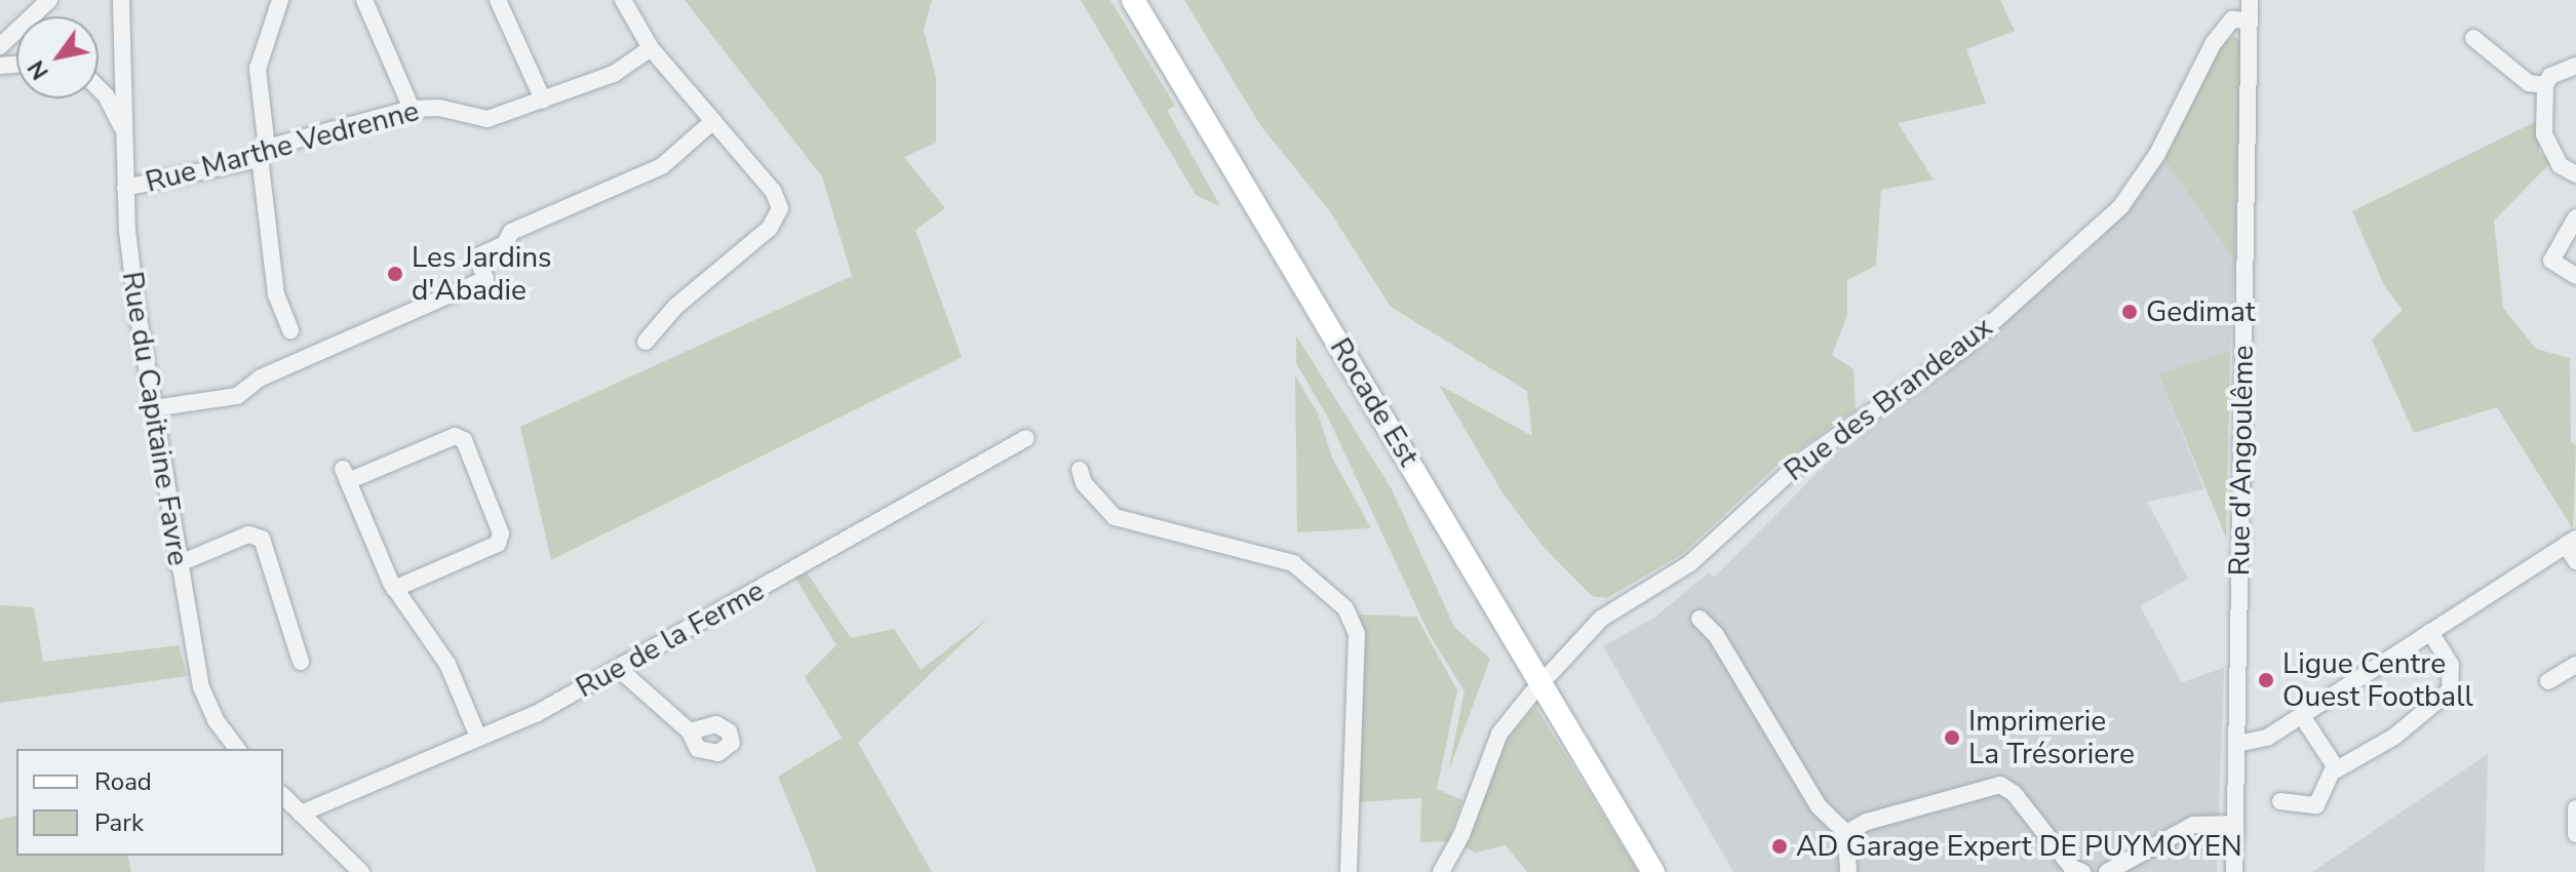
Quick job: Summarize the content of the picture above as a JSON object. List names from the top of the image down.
{
  "streets": {
    "main road": ["Rocade Est"],
    "street": [
      "Rue Marthe Vedrenne",
      "Rue des Brandeaux",
      "Rue du Capitaine Favre",
      "Rue d'Angoulême",
      "Rue de la Ferme"
    ]
  },
  "crossings": [
    ["Rue Marthe Vedrenne", "Rue du Capitaine Favre"],
    ["Rue des Brandeaux", "Rue d'Angoulême"]
  ],
  "places": [
    "Les Jardins d'Abadie",
    "Gedimat",
    "Ligue Centre Ouest Football",
    "Imprimerie La Trésoriere",
    "AD Garage Expert DE PUYMOYEN"
  ],
  "legend": ["Road", "Park"],
  "north": "bottom left"
}
